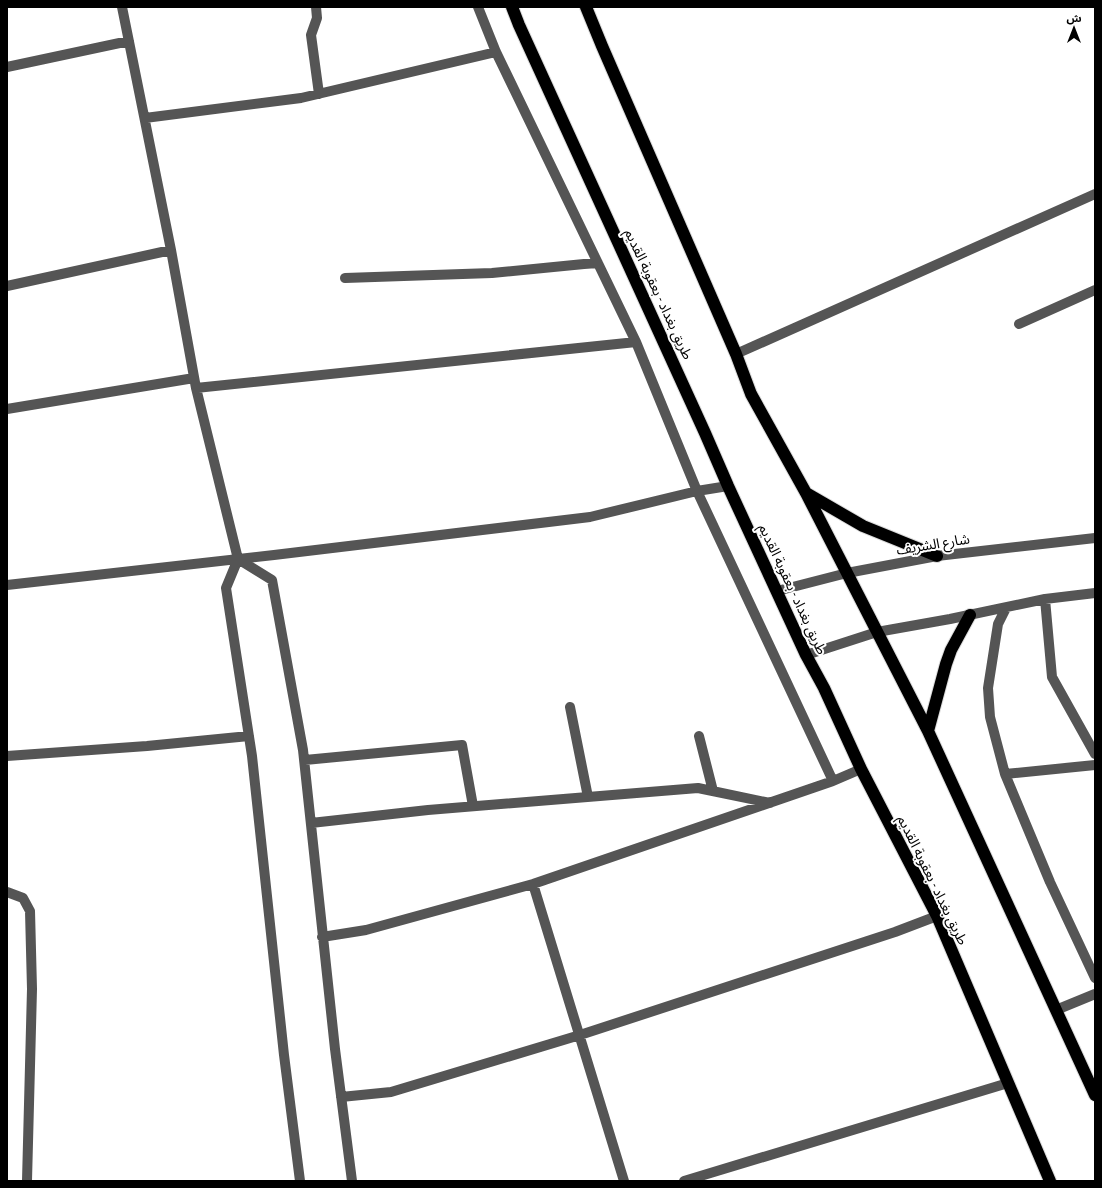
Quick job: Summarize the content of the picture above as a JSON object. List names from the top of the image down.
{
  "streets": {
    "highway": ["طريق بغداد - بعقوبة القديم"],
    "street": ["شارع الشريف"]
  },
  "crossings": [
    ["طريق بغداد - بعقوبة القديم", "شارع الشريف"]
  ],
  "north": "top"
}
